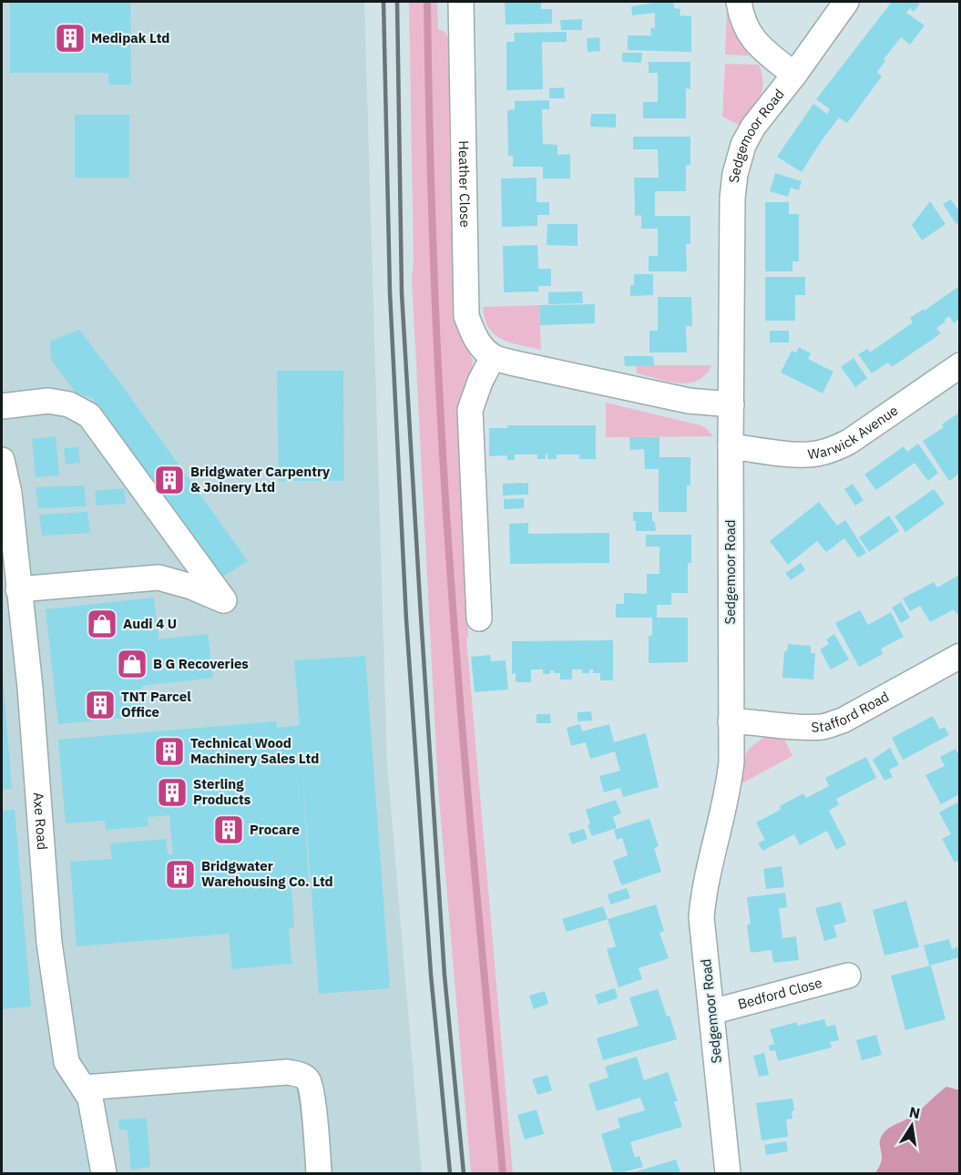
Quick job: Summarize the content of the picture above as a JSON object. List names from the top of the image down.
{
  "streets": {
    "street": [
      "Sedgemoor Road",
      "Heather Close",
      "Warwick Avenue",
      "Stafford Road",
      "Axe Road",
      "Bedford Close"
    ]
  },
  "crossings": [
    ["Sedgemoor Road", "Warwick Avenue"],
    ["Sedgemoor Road", "Stafford Road"],
    ["Sedgemoor Road", "Bedford Close"]
  ],
  "places": {
    "building": [
      "Medipak Ltd",
      "Bridgwater Carpentry & Joinery Ltd",
      "TNT Parcel Office",
      "Technical Wood Machinery Sales Ltd",
      "Sterling Products",
      "Procare",
      "Bridgwater Warehousing Co. Ltd"
    ],
    "shop": ["Audi 4 U", "B G Recoveries"]
  },
  "north": "top"
}
